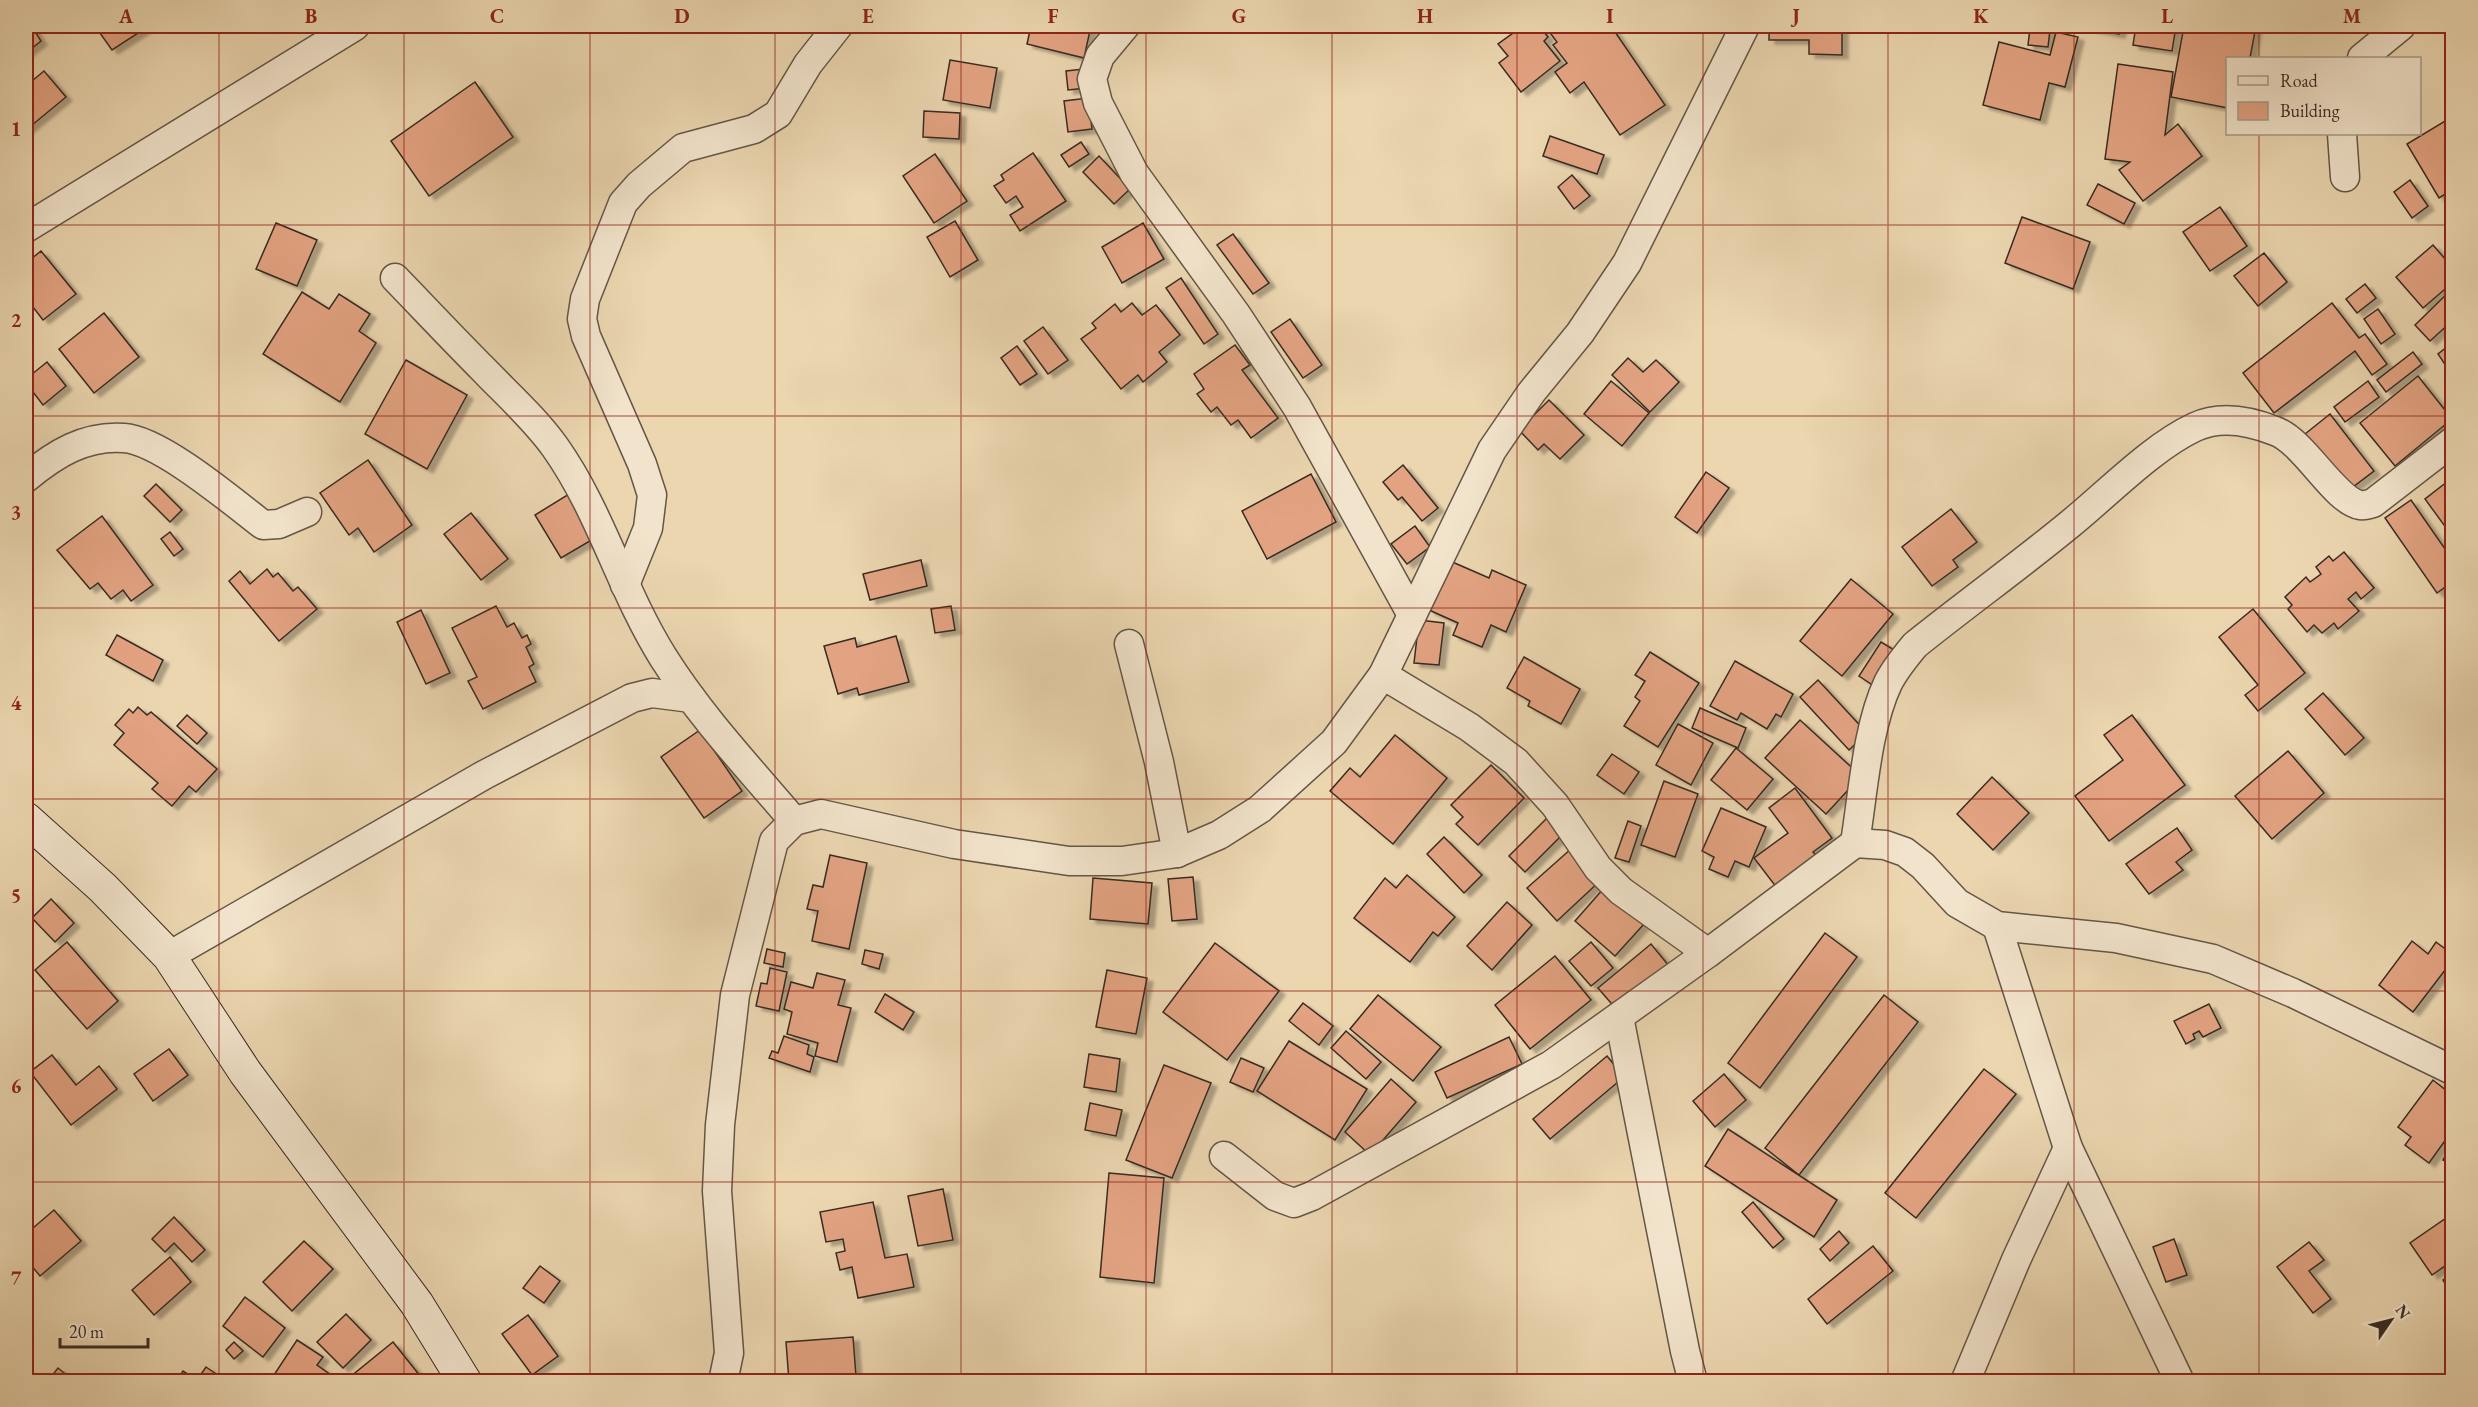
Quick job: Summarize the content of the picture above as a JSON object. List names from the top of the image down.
{
  "legend": ["Road", "Building"],
  "scale_bar": "20 m",
  "north": "top right",
  "grid": {
    "columns": [
      "A",
      "B",
      "C",
      "D",
      "E",
      "F",
      "G",
      "H",
      "I",
      "J",
      "K",
      "L",
      "M"
    ],
    "rows": [
      "1",
      "2",
      "3",
      "4",
      "5",
      "6",
      "7"
    ]
  }
}
